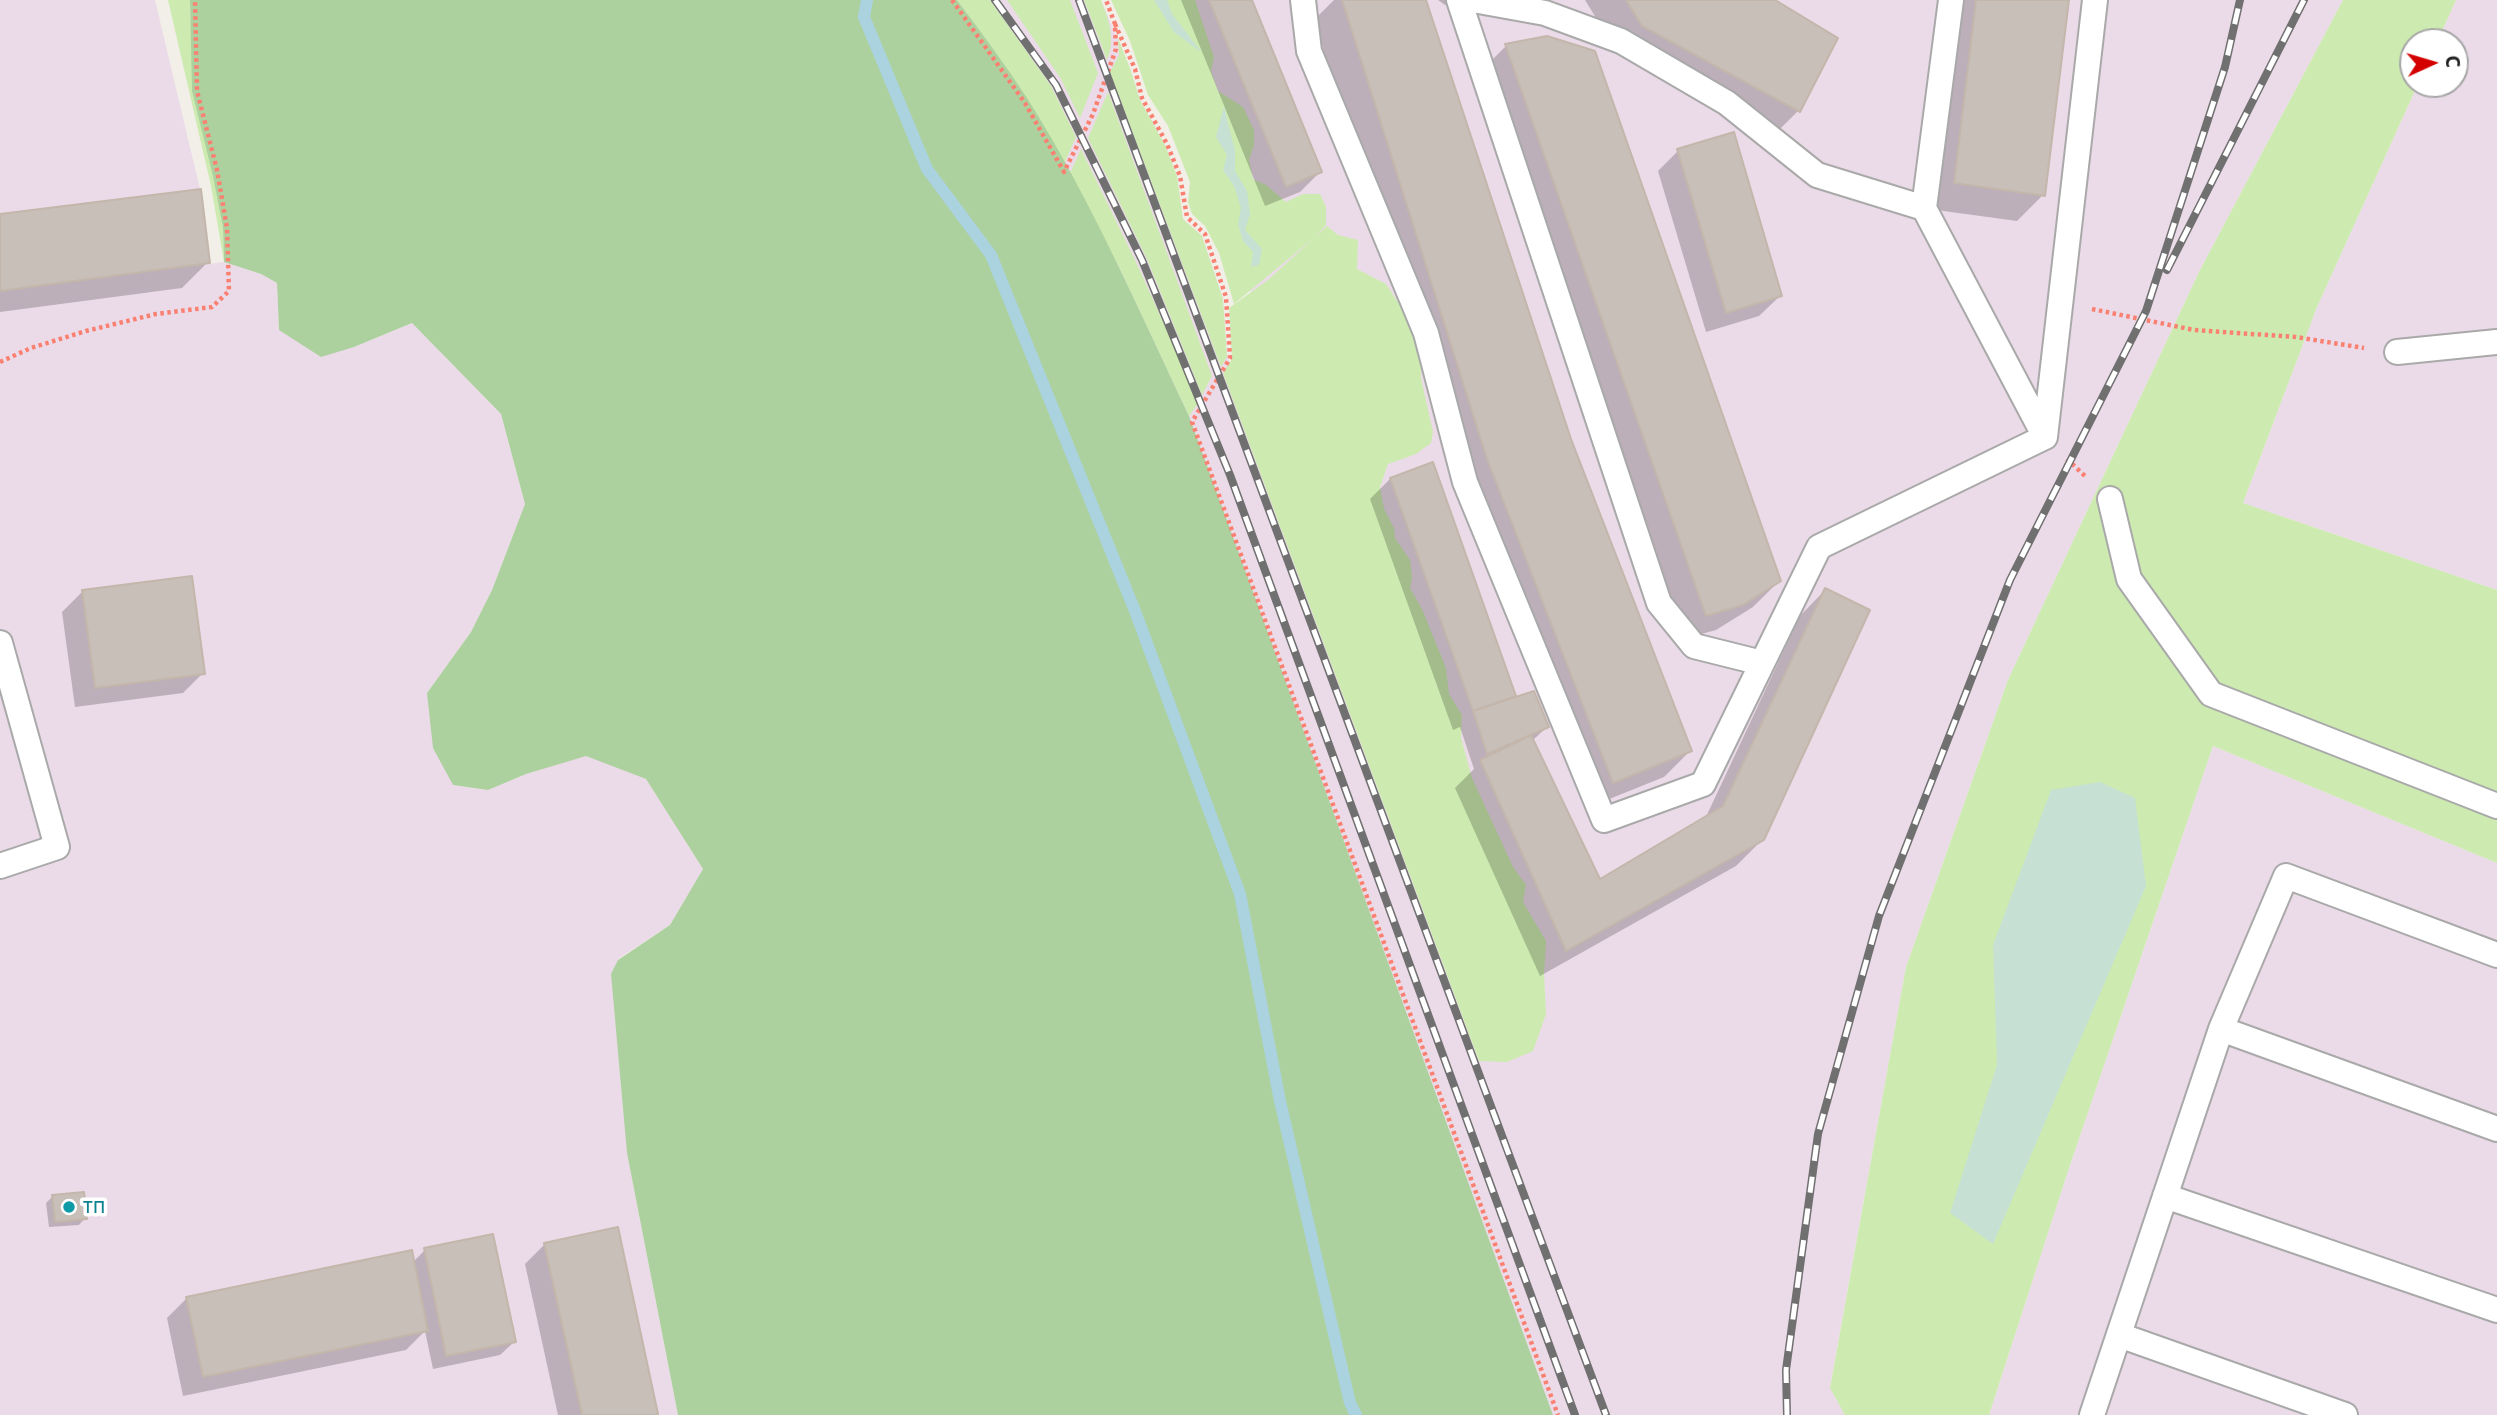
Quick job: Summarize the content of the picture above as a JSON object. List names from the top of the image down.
{
  "places": ["тп"],
  "north": "right"
}
